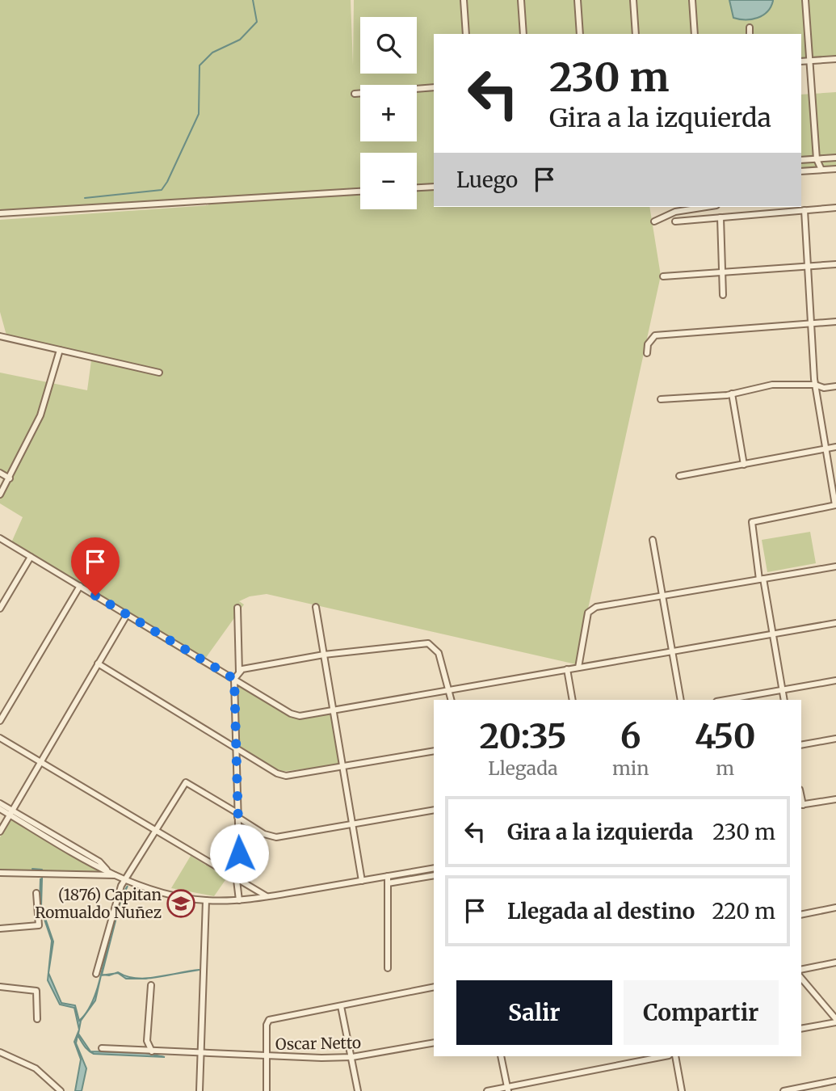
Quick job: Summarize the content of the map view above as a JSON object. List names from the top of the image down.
{
  "streets": {
    "street": ["Oscar Netto"]
  },
  "places": {
    "school or university": ["(1876) Capitan Romualdo Nuñez"]
  },
  "page": {
    "map_buttons": ["+", "−"],
    "turn": ["230 m", "Gira a la izquierda"],
    "then": "Luego",
    "eta": [
      "20:35",
      "Llegada",
      "6",
      "min",
      "450",
      "m"
    ],
    "list": [
      {
        "name": "Gira a la izquierda",
        "value": "230 m"
      },
      {
        "name": "Llegada al destino",
        "value": "220 m"
      }
    ],
    "buttons": ["Salir", "Compartir"]
  }
}
